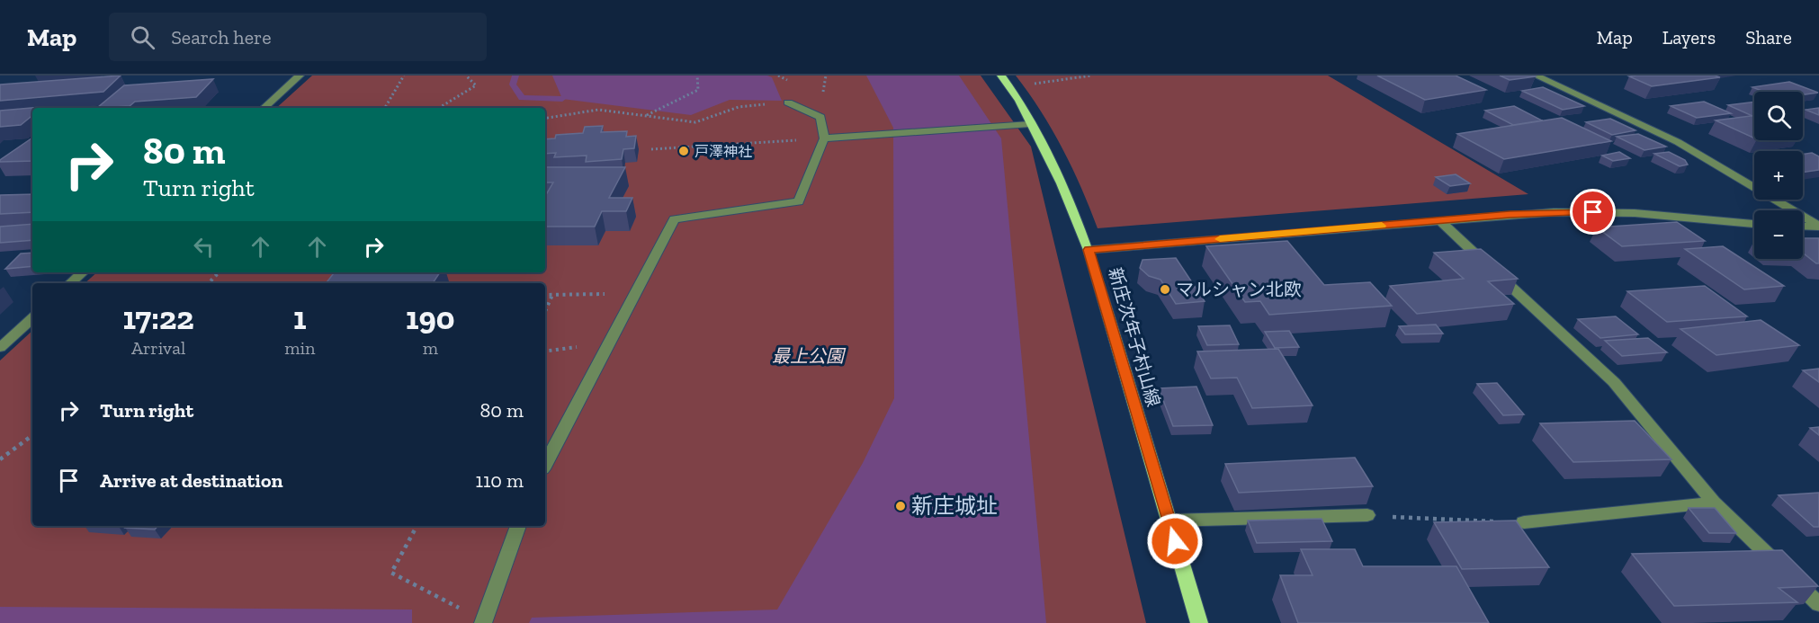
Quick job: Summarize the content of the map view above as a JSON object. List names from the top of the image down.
{
  "streets": {
    "main road": ["新庄次年子村山線"]
  },
  "parks": ["最上公園"],
  "places": ["戸澤神社", "マルシャン北欧", "新庄城址"],
  "page": {
    "header": "Map",
    "search": "Search here",
    "nav": ["Map", "Layers", "Share"],
    "map_buttons": ["+", "−"],
    "turn": ["80 m", "Turn right"],
    "eta": [
      "17:22",
      "Arrival",
      "1",
      "min",
      "190",
      "m"
    ],
    "list": [
      {
        "name": "Turn right",
        "value": "80 m"
      },
      {
        "name": "Arrive at destination",
        "value": "110 m"
      }
    ]
  }
}
